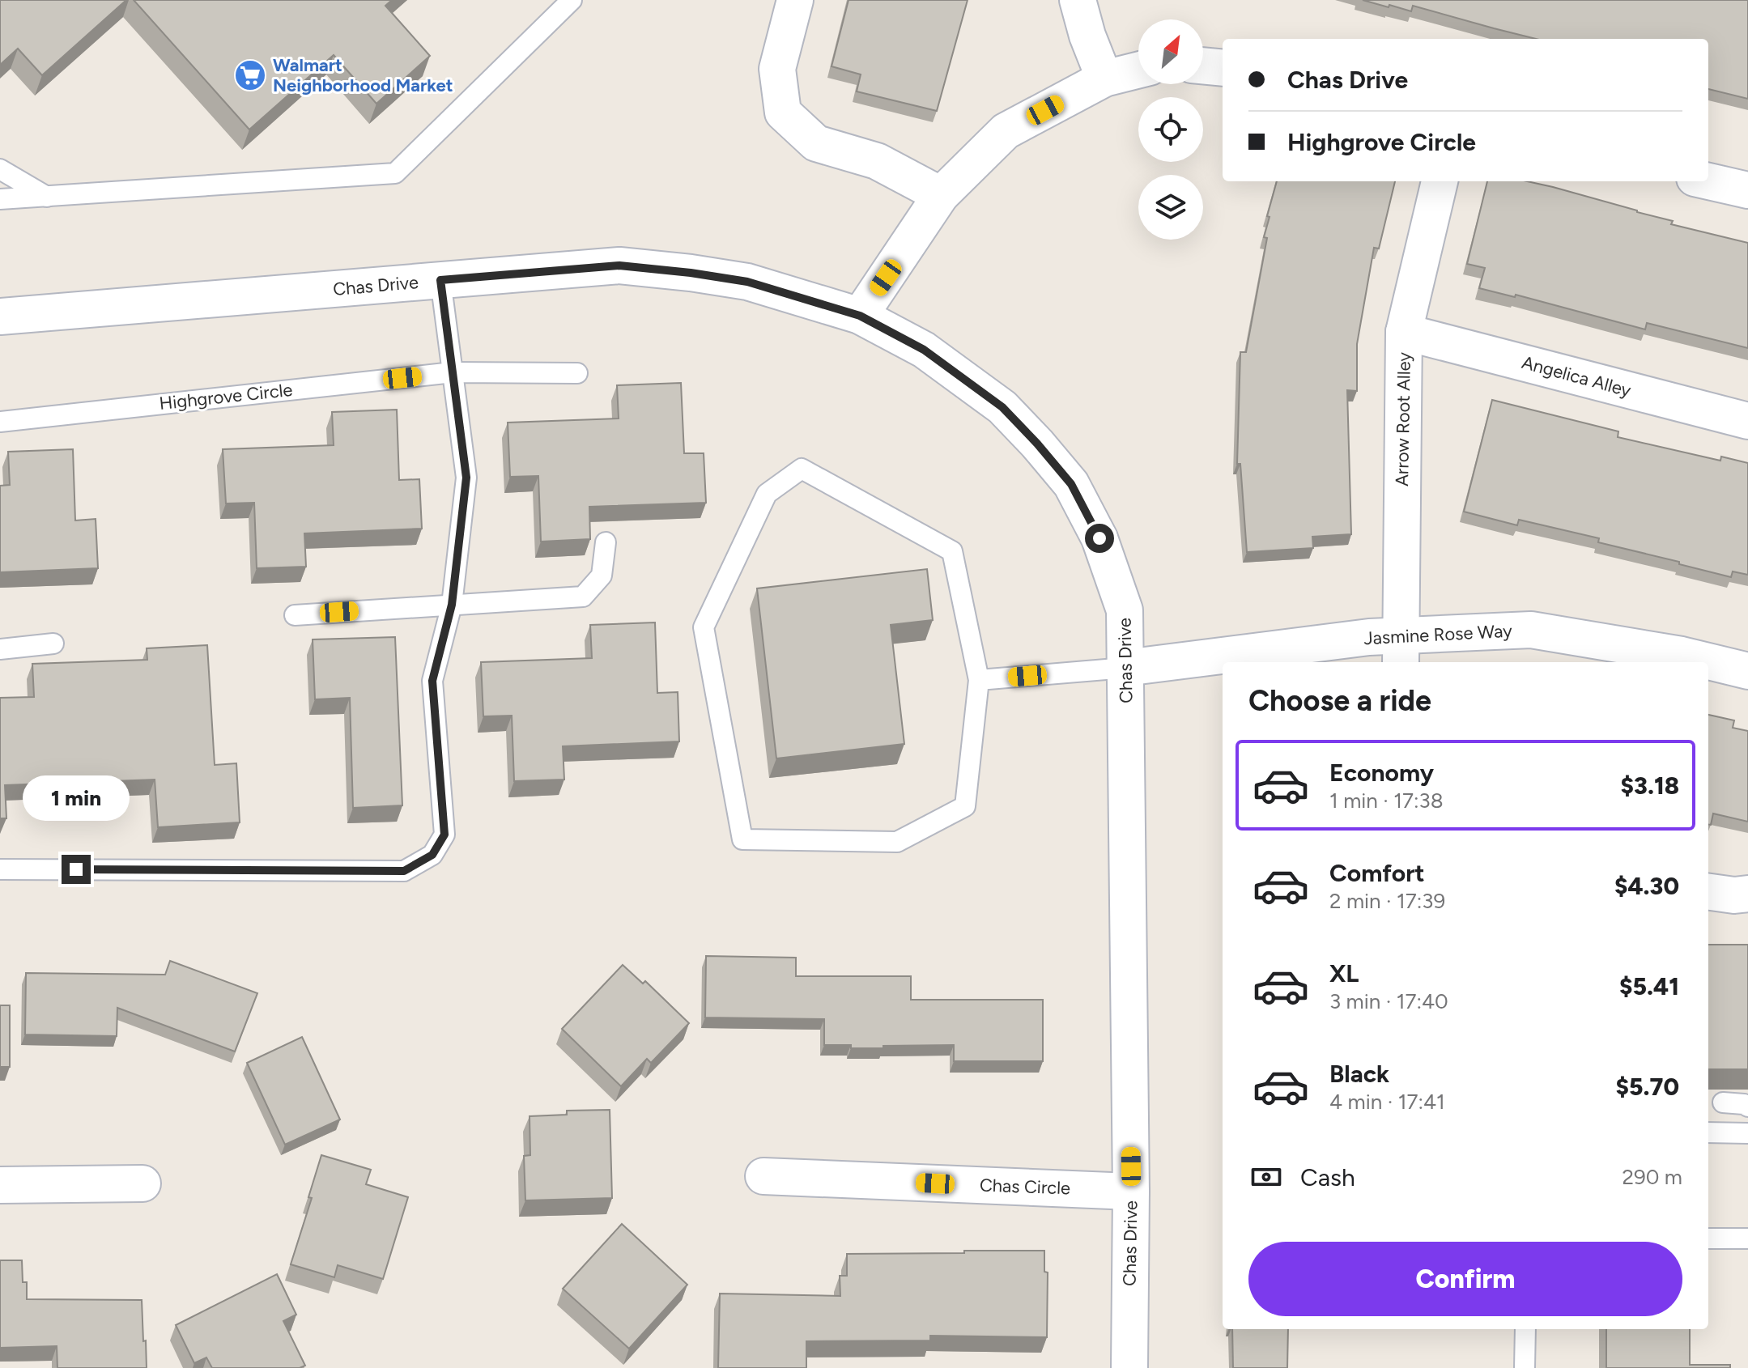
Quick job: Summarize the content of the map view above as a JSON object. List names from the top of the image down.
{
  "streets": {
    "street": [
      "Chas Drive",
      "Angelica Alley",
      "Arrow Root Alley",
      "Jasmine Rose Way",
      "Chas Circle"
    ],
    "lane": ["Highgrove Circle"]
  },
  "crossings": [
    ["Chas Drive", "Jasmine Rose Way"],
    ["Chas Drive", "Chas Circle"],
    ["Angelica Alley", "Arrow Root Alley"],
    ["Arrow Root Alley", "Jasmine Rose Way"]
  ],
  "places": {
    "supermarket": ["Walmart Neighborhood Market"]
  },
  "north": "top right",
  "page": {
    "banner": ["Chas Drive", "Highgrove Circle"],
    "heading": "Choose a ride",
    "list": [
      {
        "name": "Economy",
        "note": "1 min · 17:38",
        "value": "$3.18"
      },
      {
        "name": "Comfort",
        "note": "2 min · 17:39",
        "value": "$4.30"
      },
      {
        "name": "XL",
        "note": "3 min · 17:40",
        "value": "$5.41"
      },
      {
        "name": "Black",
        "note": "4 min · 17:41",
        "value": "$5.70"
      }
    ],
    "bubble": "1 min",
    "pay": ["Cash", "290 m"],
    "buttons": "Confirm"
  }
}
